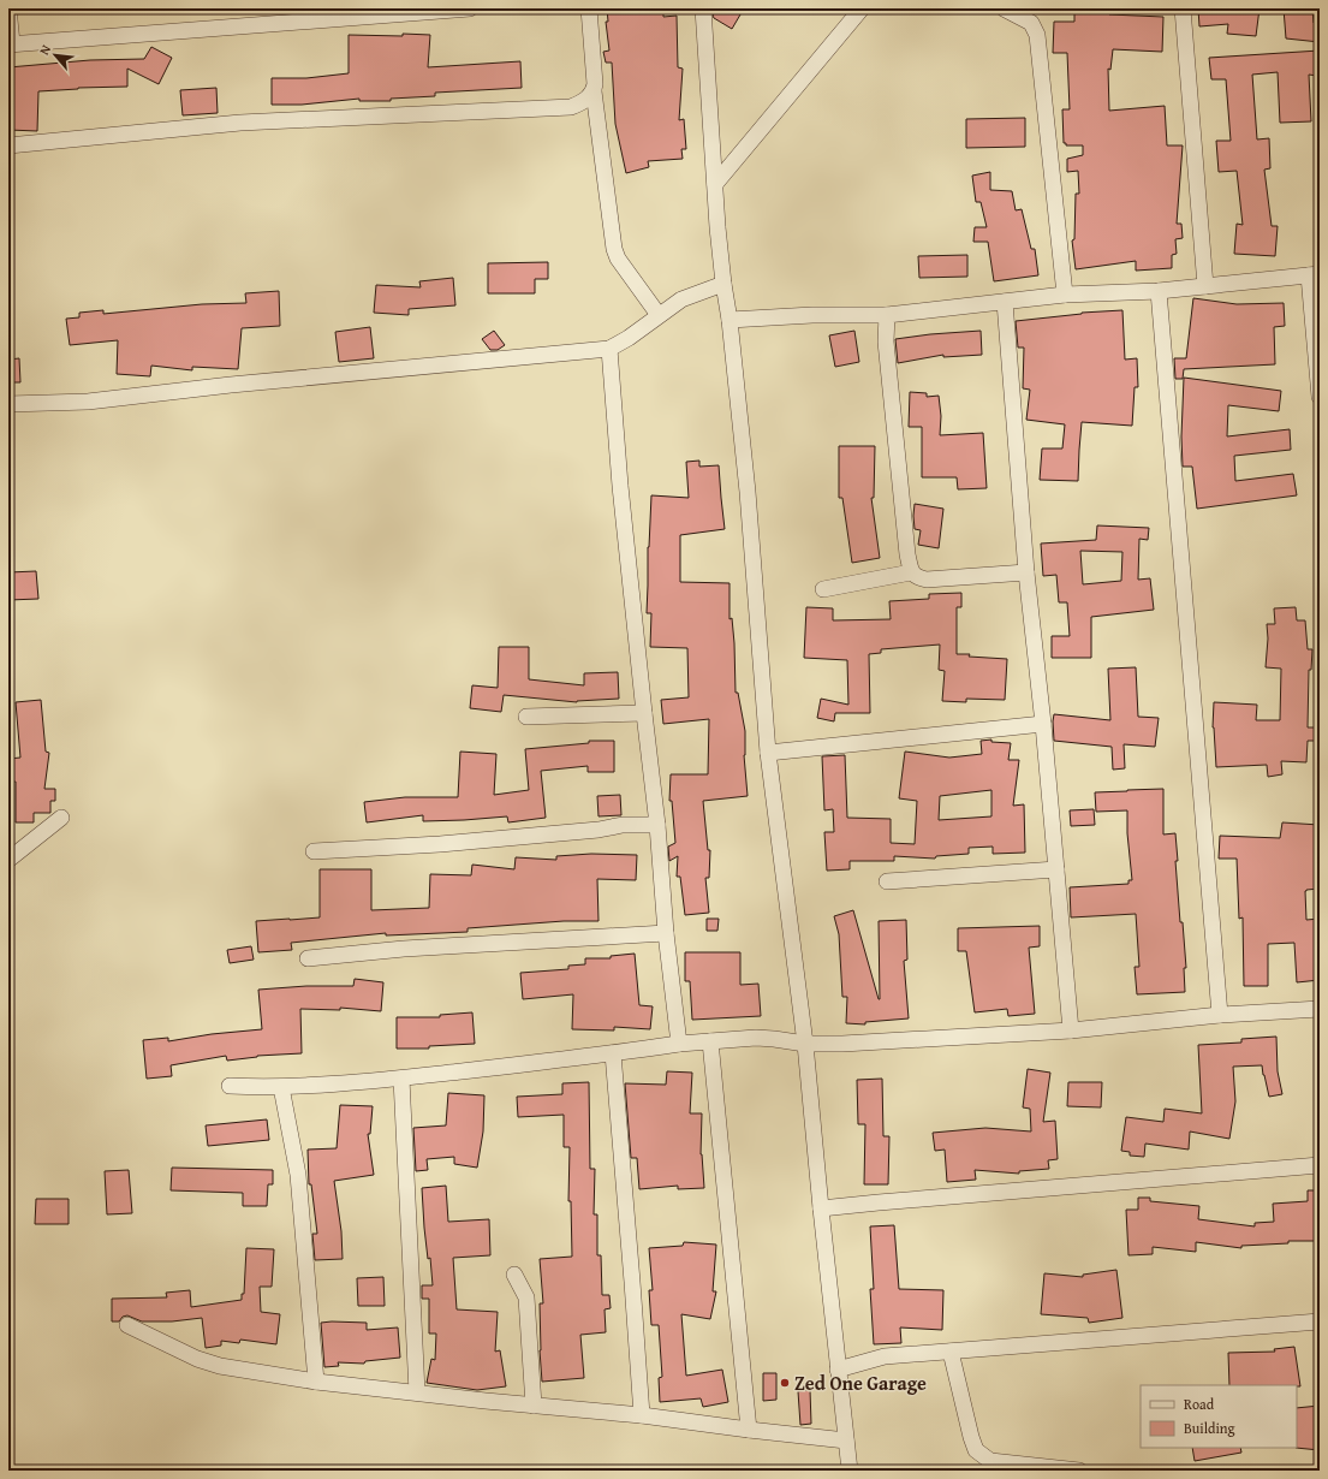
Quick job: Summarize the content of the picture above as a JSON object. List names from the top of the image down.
{
  "places": ["Zed One Garage"],
  "legend": ["Road", "Building"],
  "north": "top left"
}
